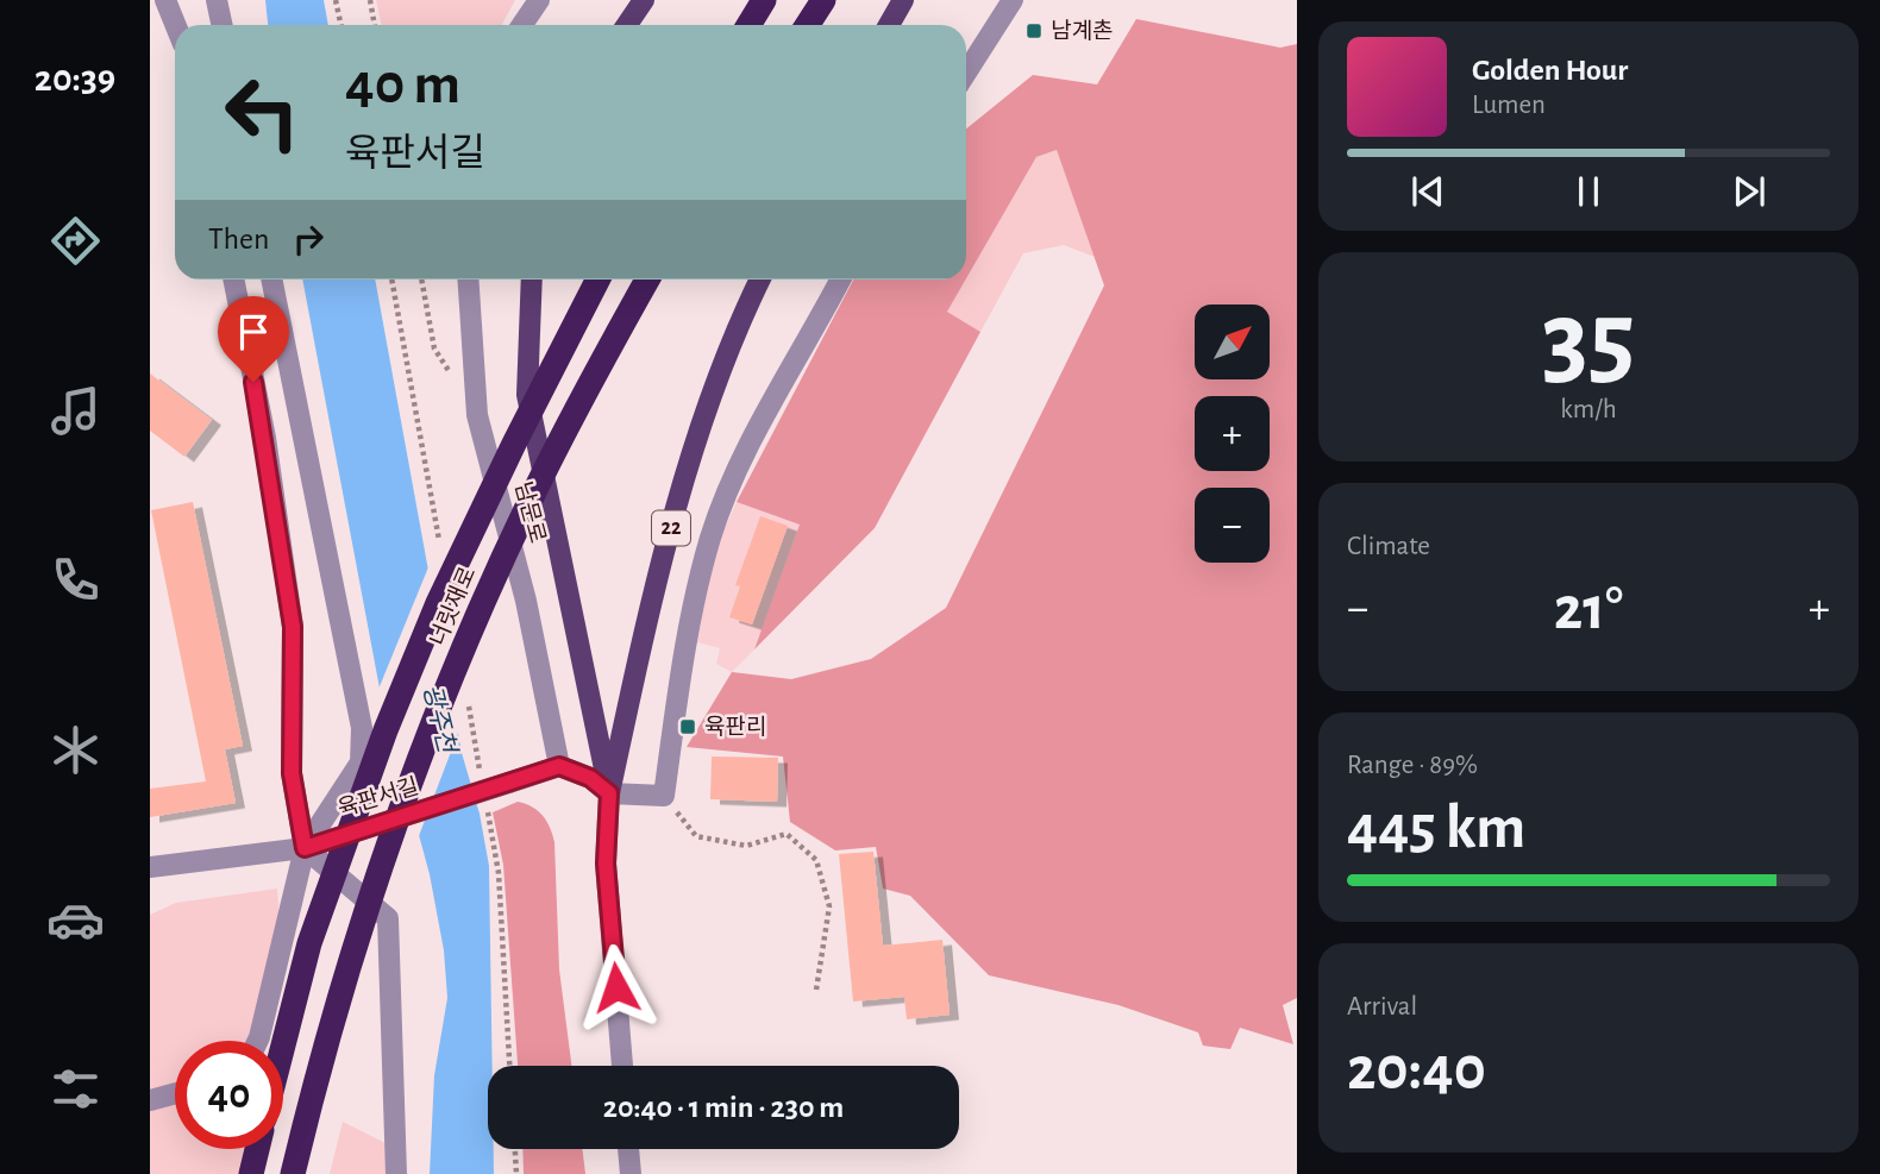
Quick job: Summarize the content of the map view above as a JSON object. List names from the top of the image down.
{
  "streets": {
    "highway": ["너릿재로"],
    "main road": ["22"],
    "street": ["남문로", "육판서길"]
  },
  "crossings": [
    ["남문로", "육판서길"]
  ],
  "water": ["광주천"],
  "places": {
    "transit": ["남계촌", "육판리"]
  },
  "north": "top right",
  "page": {
    "tabs": "20:39",
    "turn": ["40 m", "육판서길"],
    "song": ["Golden Hour", "Lumen"],
    "then": "Then",
    "tile": [
      ["35", "km/h"],
      "Climate",
      ["Range · 89%", "445 km"],
      ["Arrival", "20:40"]
    ],
    "map_buttons": ["+", "−"],
    "heat": ["−", "21°", "+"],
    "limit": "40",
    "trip": "20:40 · 1 min · 230 m"
  }
}
